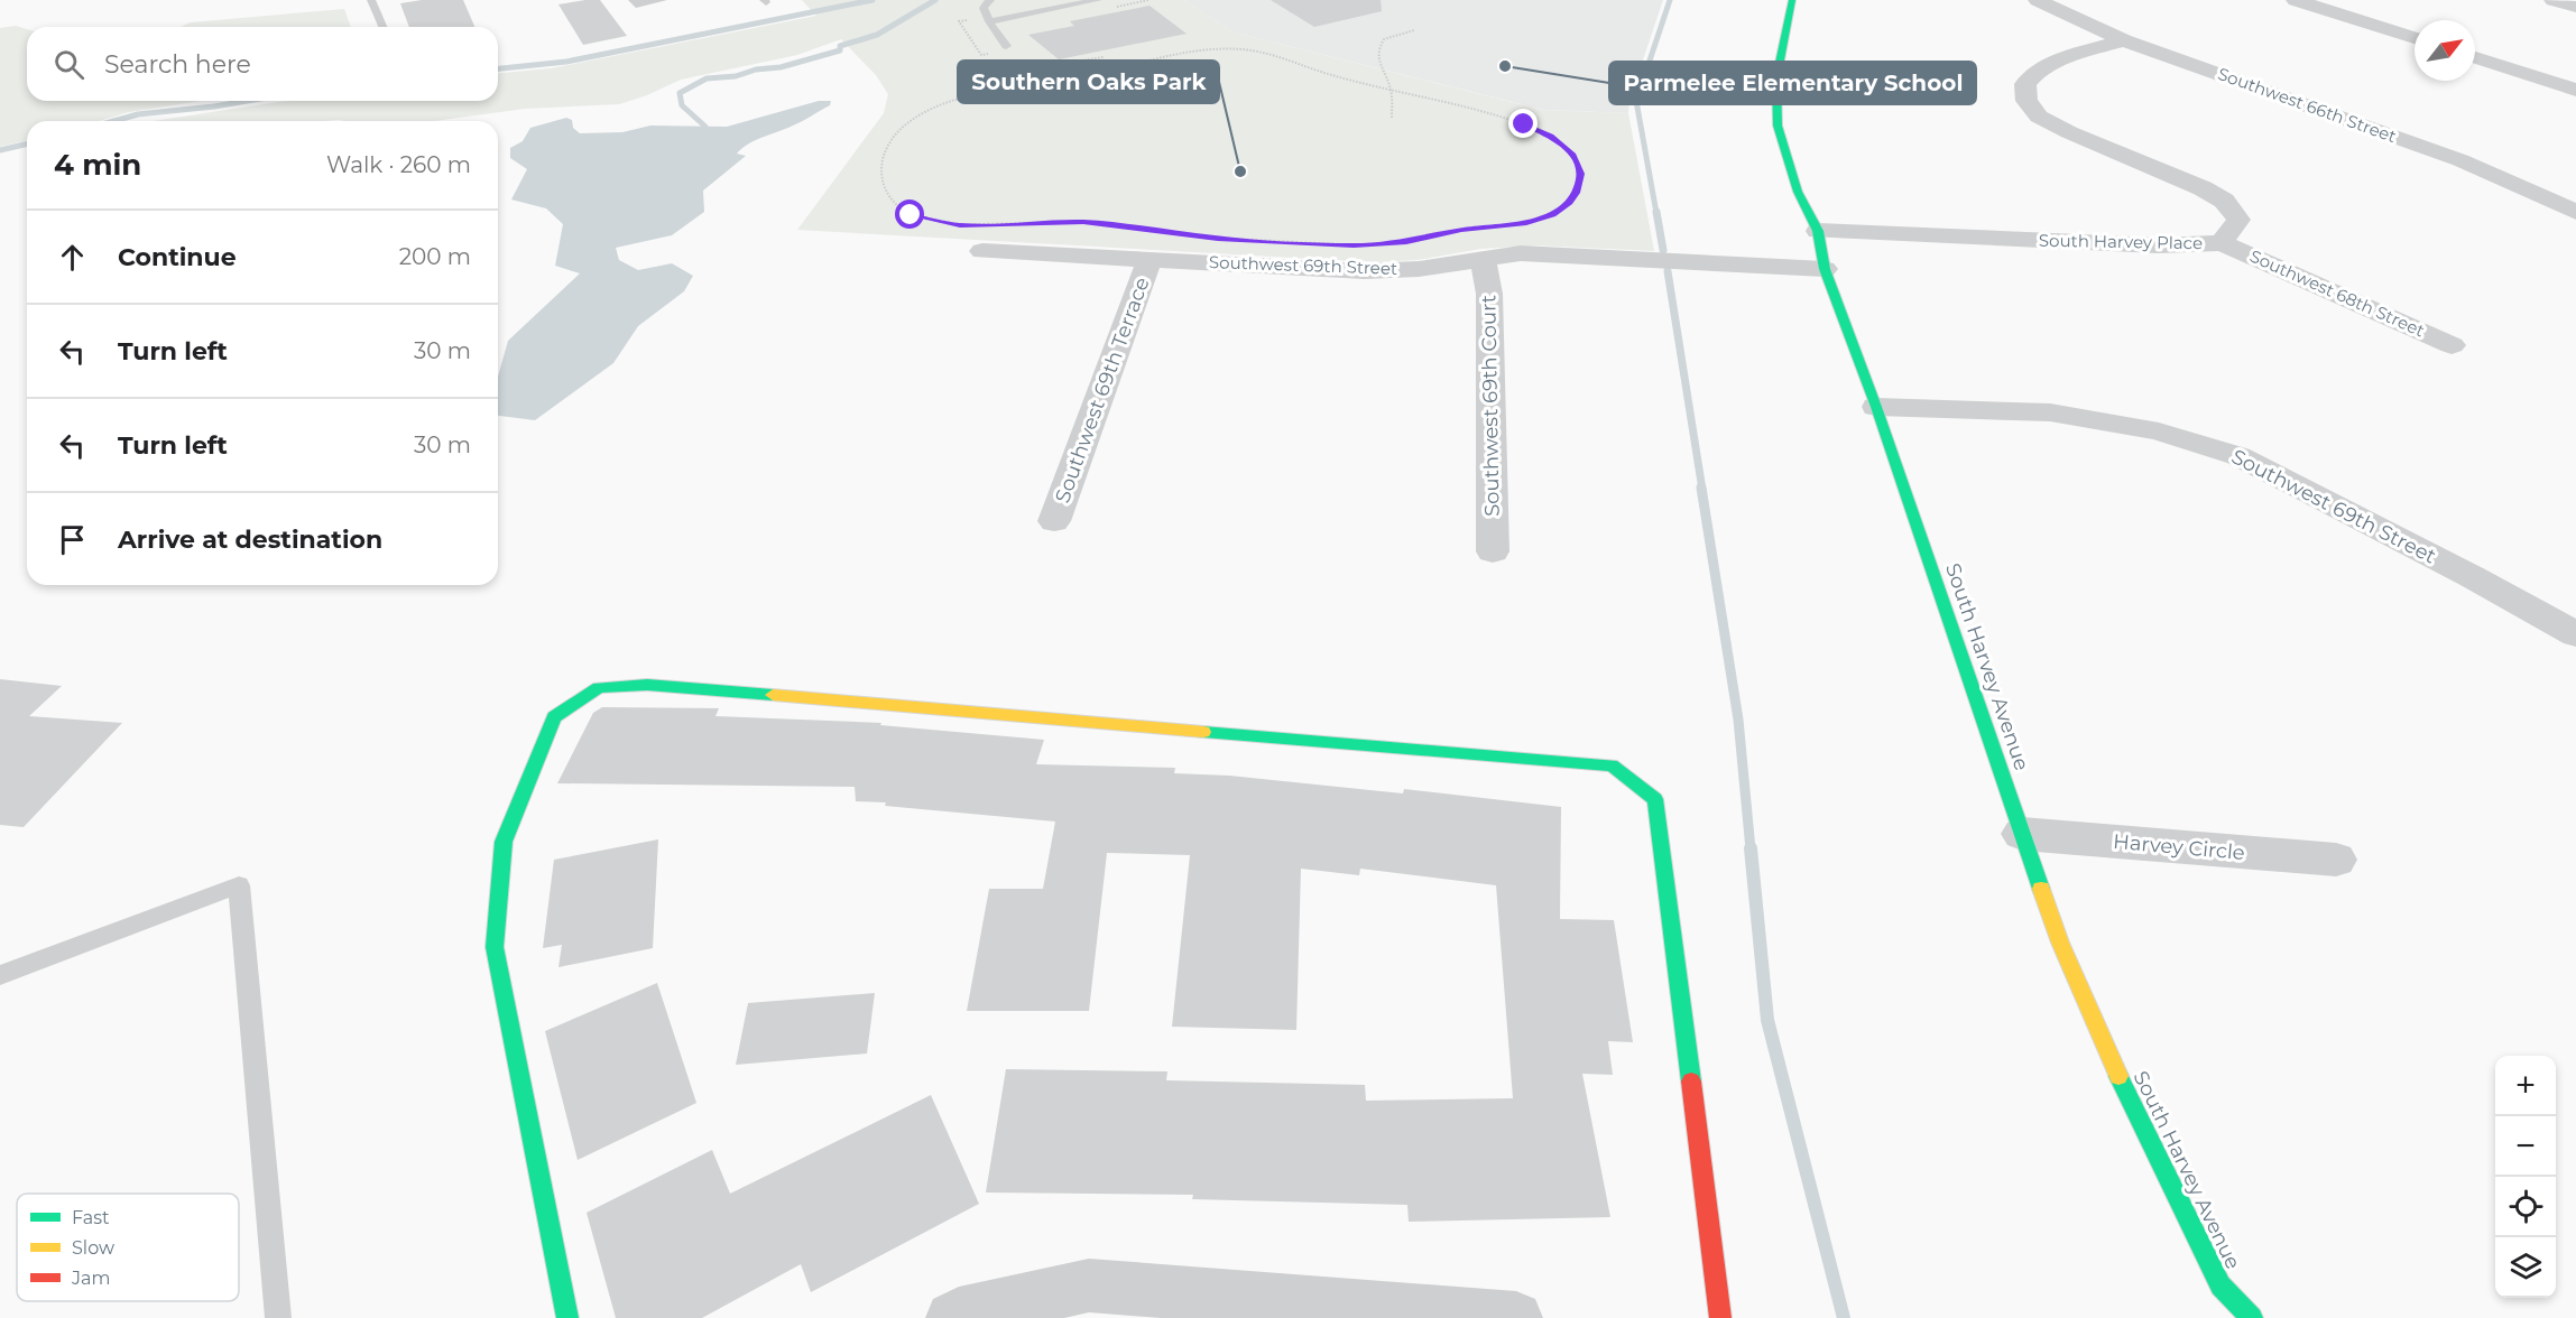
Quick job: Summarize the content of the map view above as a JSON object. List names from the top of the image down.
{
  "streets": {
    "street": [
      "Southwest 66th Street",
      "South Harvey Place",
      "Southwest 69th Street",
      "Southwest 68th Street",
      "Southwest 69th Terrace",
      "Southwest 69th Court",
      "South Harvey Avenue",
      "Harvey Circle"
    ]
  },
  "crossings": [
    ["Southwest 66th Street", "South Harvey Place"],
    ["South Harvey Place", "Southwest 68th Street"],
    ["South Harvey Place", "South Harvey Avenue"],
    ["Southwest 69th Street", "Southwest 69th Terrace"],
    ["Southwest 69th Street", "Southwest 69th Court"],
    ["Southwest 69th Street", "South Harvey Avenue"],
    ["South Harvey Avenue", "Harvey Circle"]
  ],
  "places": ["Parmelee Elementary School", "Southern Oaks Park"],
  "legend": ["Fast", "Slow", "Jam"],
  "north": "top right",
  "page": {
    "search": "Search here",
    "heading": ["4 min", "Walk · 260 m"],
    "list": [
      ["Continue", "200 m"],
      ["Turn left", "30 m"],
      ["Turn left", "30 m"],
      "Arrive at destination"
    ],
    "map_buttons": ["+", "−"]
  }
}
